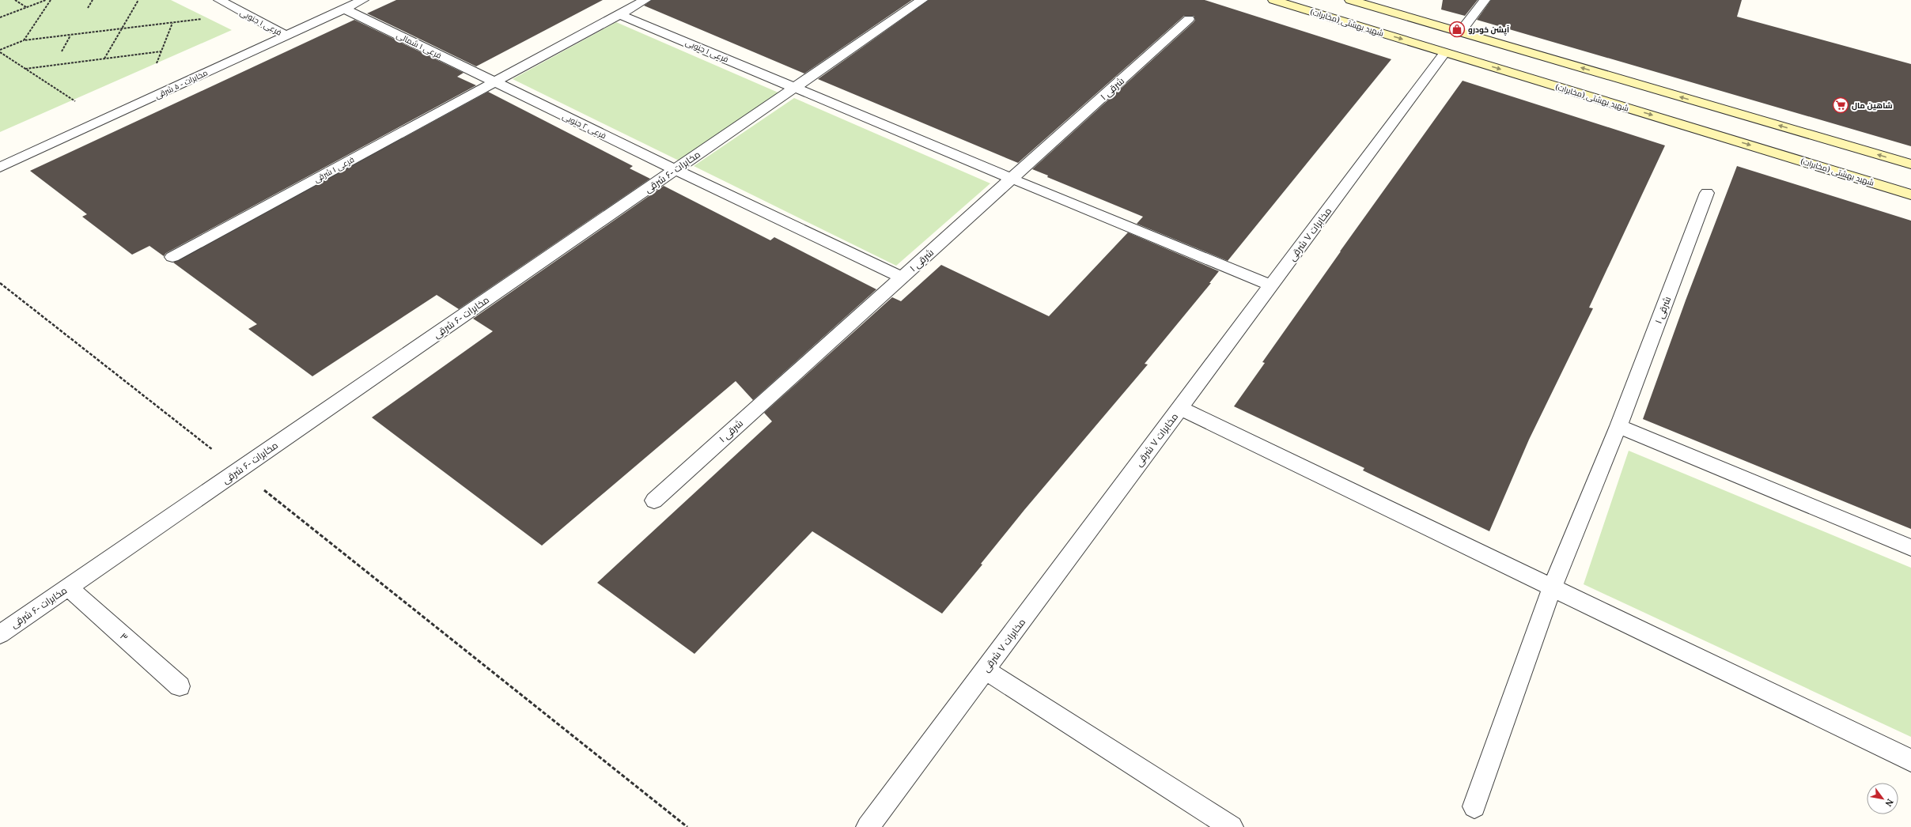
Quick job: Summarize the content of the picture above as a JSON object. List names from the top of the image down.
{
  "streets": {
    "main road": ["شهید بهشتی (مخابرات)"],
    "street": [
      "فرعی ۱ جنوبی",
      "فرعی ۱ شمالی",
      "مخابرات - ۵ شرقی",
      "شرقی ۱",
      "فرعی ۲ جنوبی",
      "فرعی ۱ شرقی",
      "مخابرات -۶ شرقی",
      "مخابرات ۷ شرقی",
      "۳"
    ]
  },
  "crossings": [
    ["فرعی ۱ جنوبی", "مخابرات - ۵ شرقی"],
    ["فرعی ۱ جنوبی", "شرقی ۱"],
    ["فرعی ۱ جنوبی", "فرعی ۱ شرقی"],
    ["فرعی ۱ جنوبی", "مخابرات -۶ شرقی"],
    ["فرعی ۱ جنوبی", "مخابرات ۷ شرقی"],
    ["شهید بهشتی (مخابرات)", "مخابرات ۷ شرقی"],
    ["فرعی ۱ شمالی", "مخابرات - ۵ شرقی"],
    ["فرعی ۱ شمالی", "فرعی ۲ جنوبی"],
    ["فرعی ۱ شمالی", "فرعی ۱ شرقی"],
    ["شرقی ۱", "فرعی ۲ جنوبی"],
    ["فرعی ۲ جنوبی", "فرعی ۱ شرقی"],
    ["فرعی ۲ جنوبی", "مخابرات -۶ شرقی"],
    ["مخابرات -۶ شرقی", "۳"]
  ],
  "places": {
    "shop": ["آپشن خودرو"],
    "supermarket": ["شاهین مال"]
  },
  "north": "bottom right"
}
